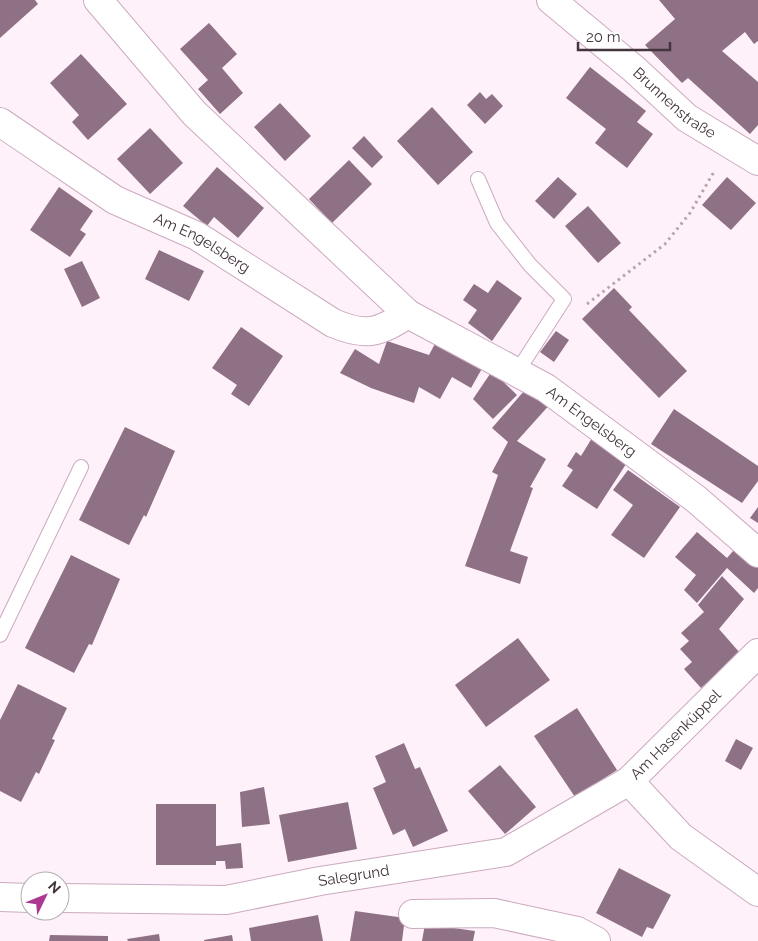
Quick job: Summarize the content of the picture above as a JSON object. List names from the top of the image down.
{
  "streets": {
    "street": [
      "Brunnenstraße",
      "Am Engelsberg",
      "Am Hasenküppel",
      "Salegrund"
    ]
  },
  "crossings": [
    ["Am Hasenküppel", "Salegrund"]
  ],
  "scale_bar": "20 m",
  "north": "top right"
}
